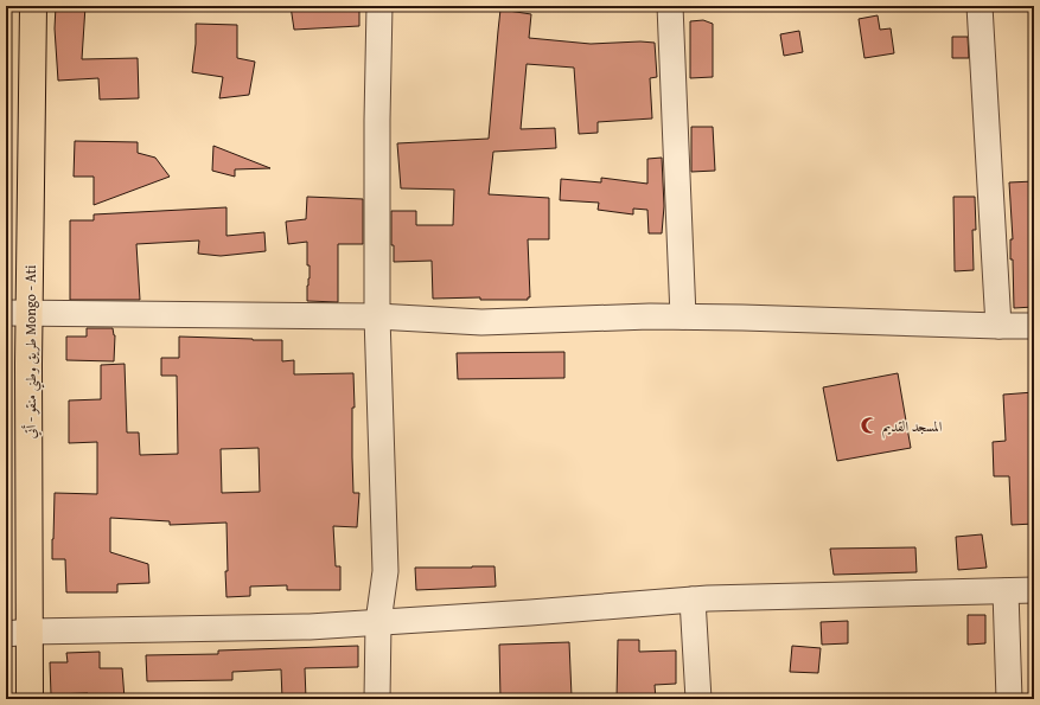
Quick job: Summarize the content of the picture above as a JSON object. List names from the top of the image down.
{
  "streets": {
    "main road": ["طريق وطني منقو - أتي Mongo - Ati"]
  },
  "places": {
    "mosque": ["المسجد القديم"]
  }
}
